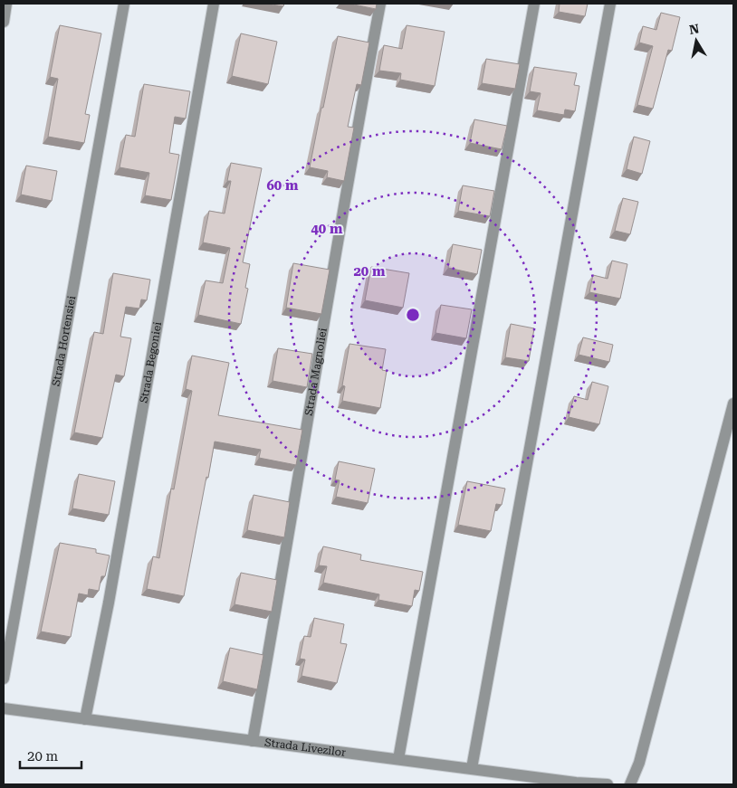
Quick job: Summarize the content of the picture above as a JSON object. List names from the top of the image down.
{
  "streets": {
    "street": [
      "Strada Hortensiei",
      "Strada Begoniei",
      "Strada Magnoliei",
      "Strada Livezilor"
    ]
  },
  "crossings": [
    ["Strada Begoniei", "Strada Livezilor"],
    ["Strada Magnoliei", "Strada Livezilor"]
  ],
  "scale_bar": "20 m",
  "north": "top",
  "rings": ["60 m", "40 m", "20 m"]
}
